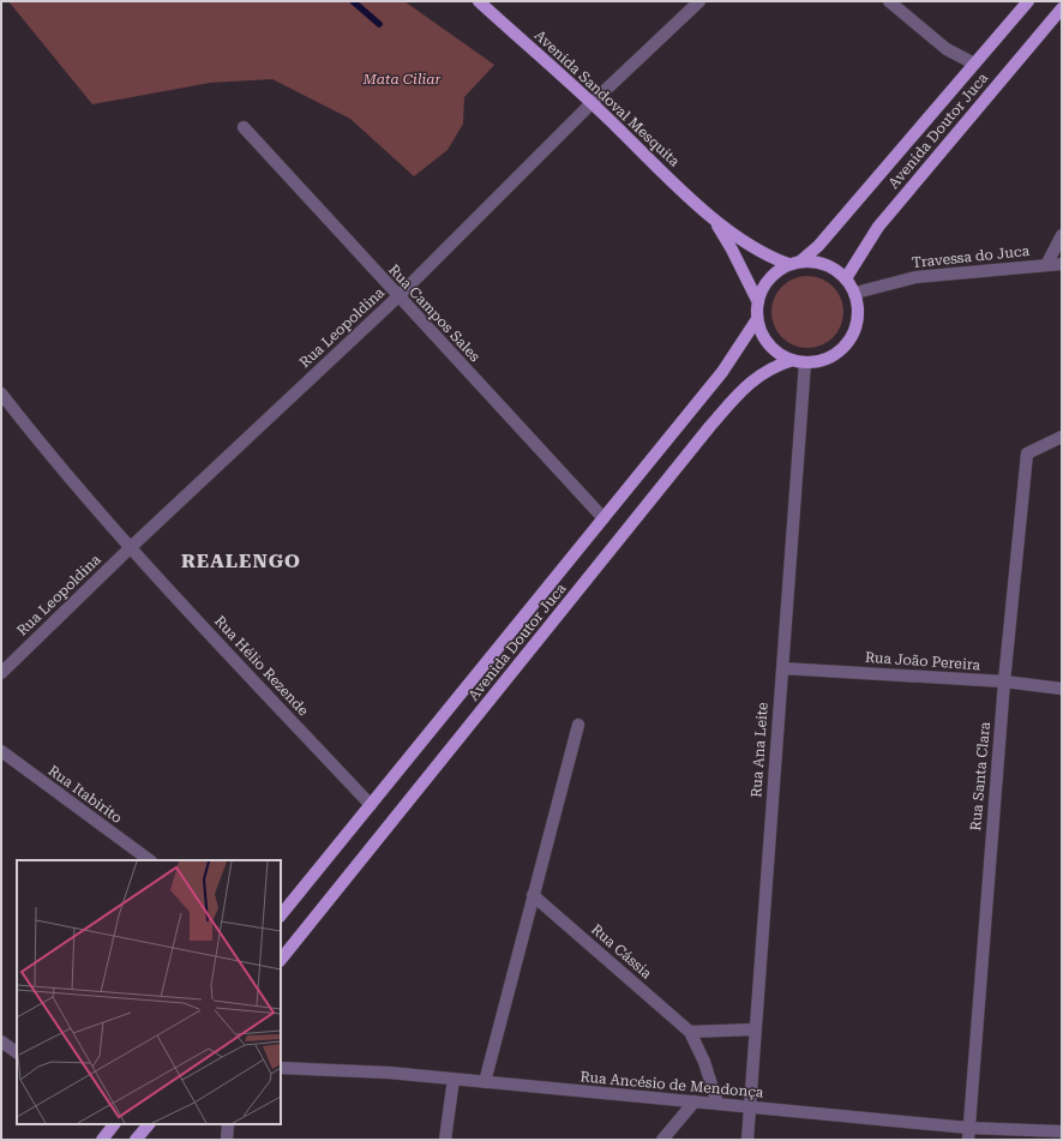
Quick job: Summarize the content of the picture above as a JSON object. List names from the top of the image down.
{
  "streets": {
    "main road": ["Avenida Sandoval Mesquita", "Avenida Doutor Juca"],
    "street": [
      "Travessa do Juca",
      "Rua Campos Sales",
      "Rua Leopoldina",
      "Rua João Pereira",
      "Rua Hélio Rezende",
      "Rua Ana Leite",
      "Rua Santa Clara",
      "Rua Itabirito",
      "Rua Cássia",
      "Rua Ancésio de Mendonça"
    ]
  },
  "crossings": [
    ["Avenida Sandoval Mesquita", "Avenida Doutor Juca"],
    ["Avenida Sandoval Mesquita", "Travessa do Juca"],
    ["Avenida Sandoval Mesquita", "Rua Leopoldina"],
    ["Avenida Sandoval Mesquita", "Rua Ana Leite"],
    ["Avenida Doutor Juca", "Travessa do Juca"],
    ["Avenida Doutor Juca", "Rua Campos Sales"],
    ["Avenida Doutor Juca", "Rua Hélio Rezende"],
    ["Avenida Doutor Juca", "Rua Ana Leite"],
    ["Travessa do Juca", "Rua Ana Leite"],
    ["Rua Campos Sales", "Rua Leopoldina"],
    ["Rua Leopoldina", "Rua Hélio Rezende"],
    ["Rua João Pereira", "Rua Ana Leite"],
    ["Rua João Pereira", "Rua Santa Clara"],
    ["Rua Ana Leite", "Rua Ancésio de Mendonça"],
    ["Rua Santa Clara", "Rua Ancésio de Mendonça"],
    ["Rua Cássia", "Rua Ancésio de Mendonça"]
  ],
  "districts": ["REALENGO"],
  "parks": ["Mata Ciliar"]
}
